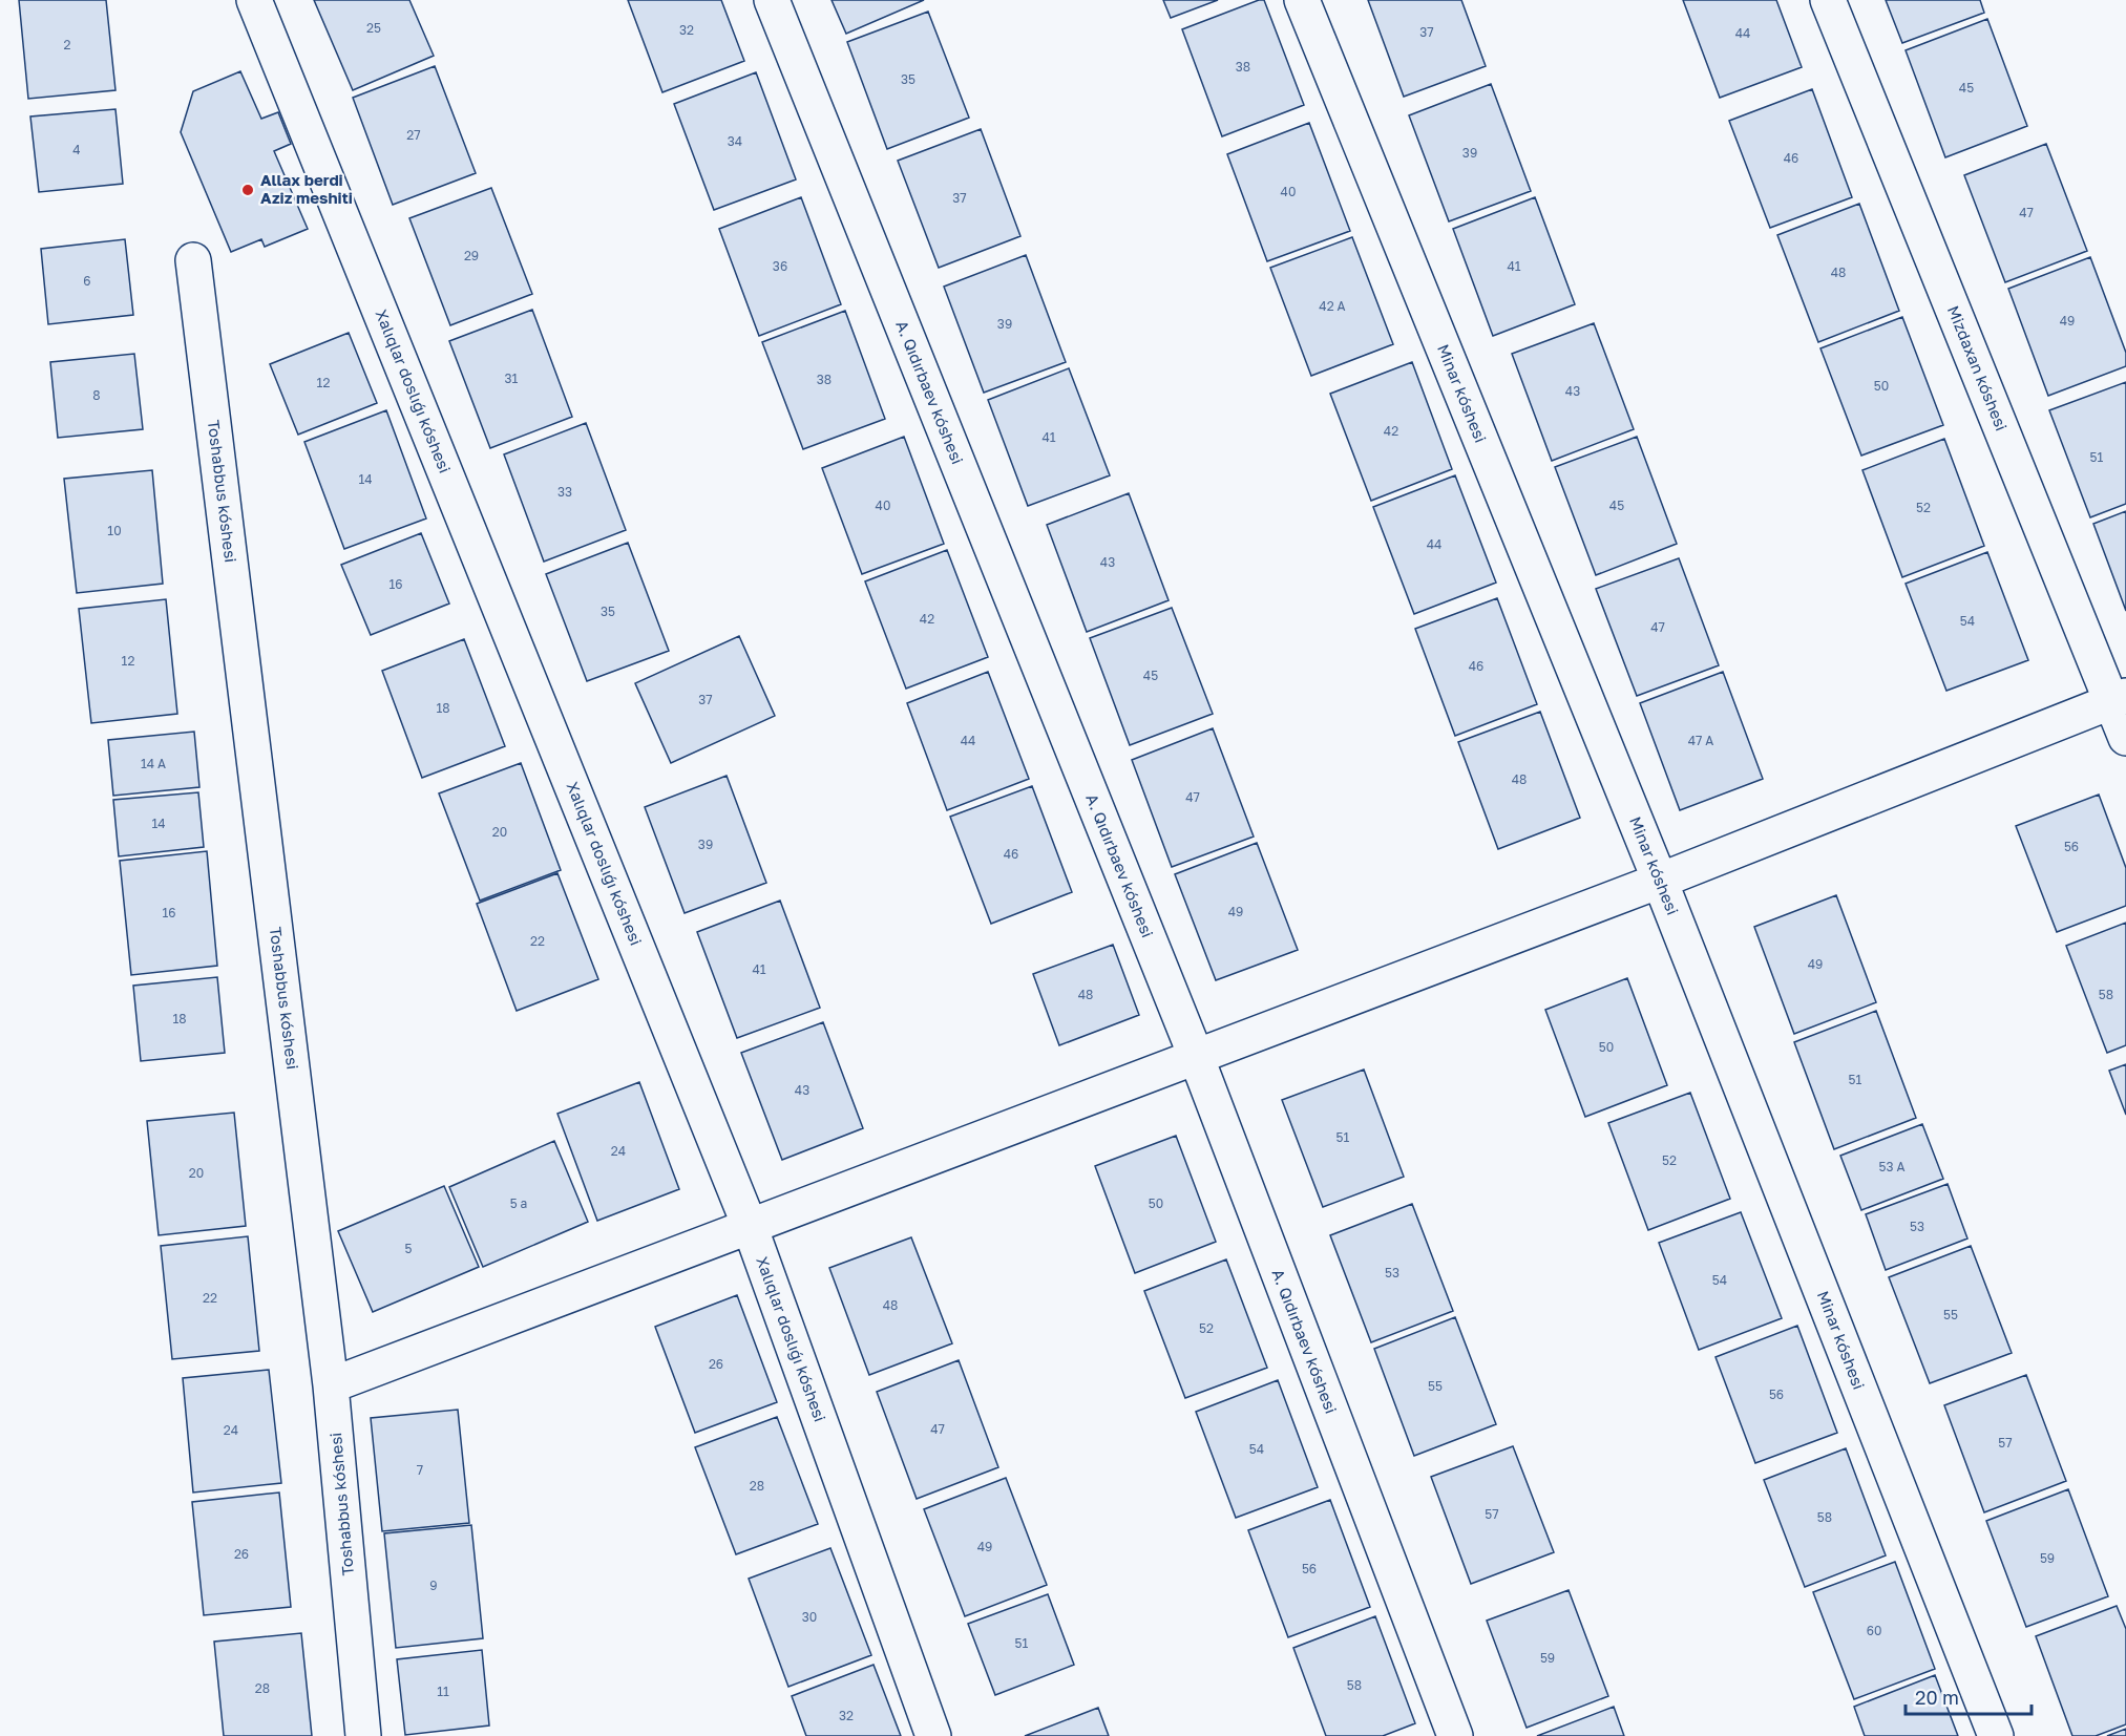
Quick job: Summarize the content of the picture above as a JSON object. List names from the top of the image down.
{
  "streets": {
    "street": [
      "Mizdaxan kóshesi",
      "Xalıqlar doslıǵı kóshesi",
      "A. Qıdırbaev kóshesi",
      "Minar kóshesi",
      "Toshabbus kóshesi"
    ]
  },
  "places": ["Allax berdi Aziz meshiti"],
  "house_numbers": [
    "25",
    "32",
    "37",
    "44",
    "2",
    "38",
    "35",
    "45",
    "27",
    "34",
    "4",
    "39",
    "46",
    "40",
    "37",
    "47",
    "29",
    "36",
    "41",
    "48",
    "6",
    "42 А",
    "49",
    "39",
    "31",
    "38",
    "12",
    "50",
    "43",
    "8",
    "42",
    "41",
    "51",
    "14",
    "33",
    "40",
    "45",
    "52",
    "10",
    "44",
    "43",
    "16",
    "35",
    "42",
    "54",
    "47",
    "12",
    "46",
    "45",
    "37",
    "18",
    "44",
    "47 А",
    "14 А",
    "48",
    "47",
    "14",
    "20",
    "39",
    "56",
    "46",
    "49",
    "16",
    "22",
    "49",
    "41",
    "48",
    "58",
    "18",
    "50",
    "51",
    "43",
    "51",
    "24",
    "52",
    "53 А",
    "20",
    "5 а",
    "50",
    "53",
    "5",
    "53",
    "54",
    "22",
    "48",
    "55",
    "52",
    "26",
    "55",
    "56",
    "47",
    "24",
    "57",
    "54",
    "7",
    "28",
    "57",
    "58",
    "49",
    "26",
    "59",
    "56",
    "9",
    "30",
    "60",
    "51",
    "59",
    "58",
    "28",
    "11",
    "32"
  ],
  "scale_bar": "20 m"
}
